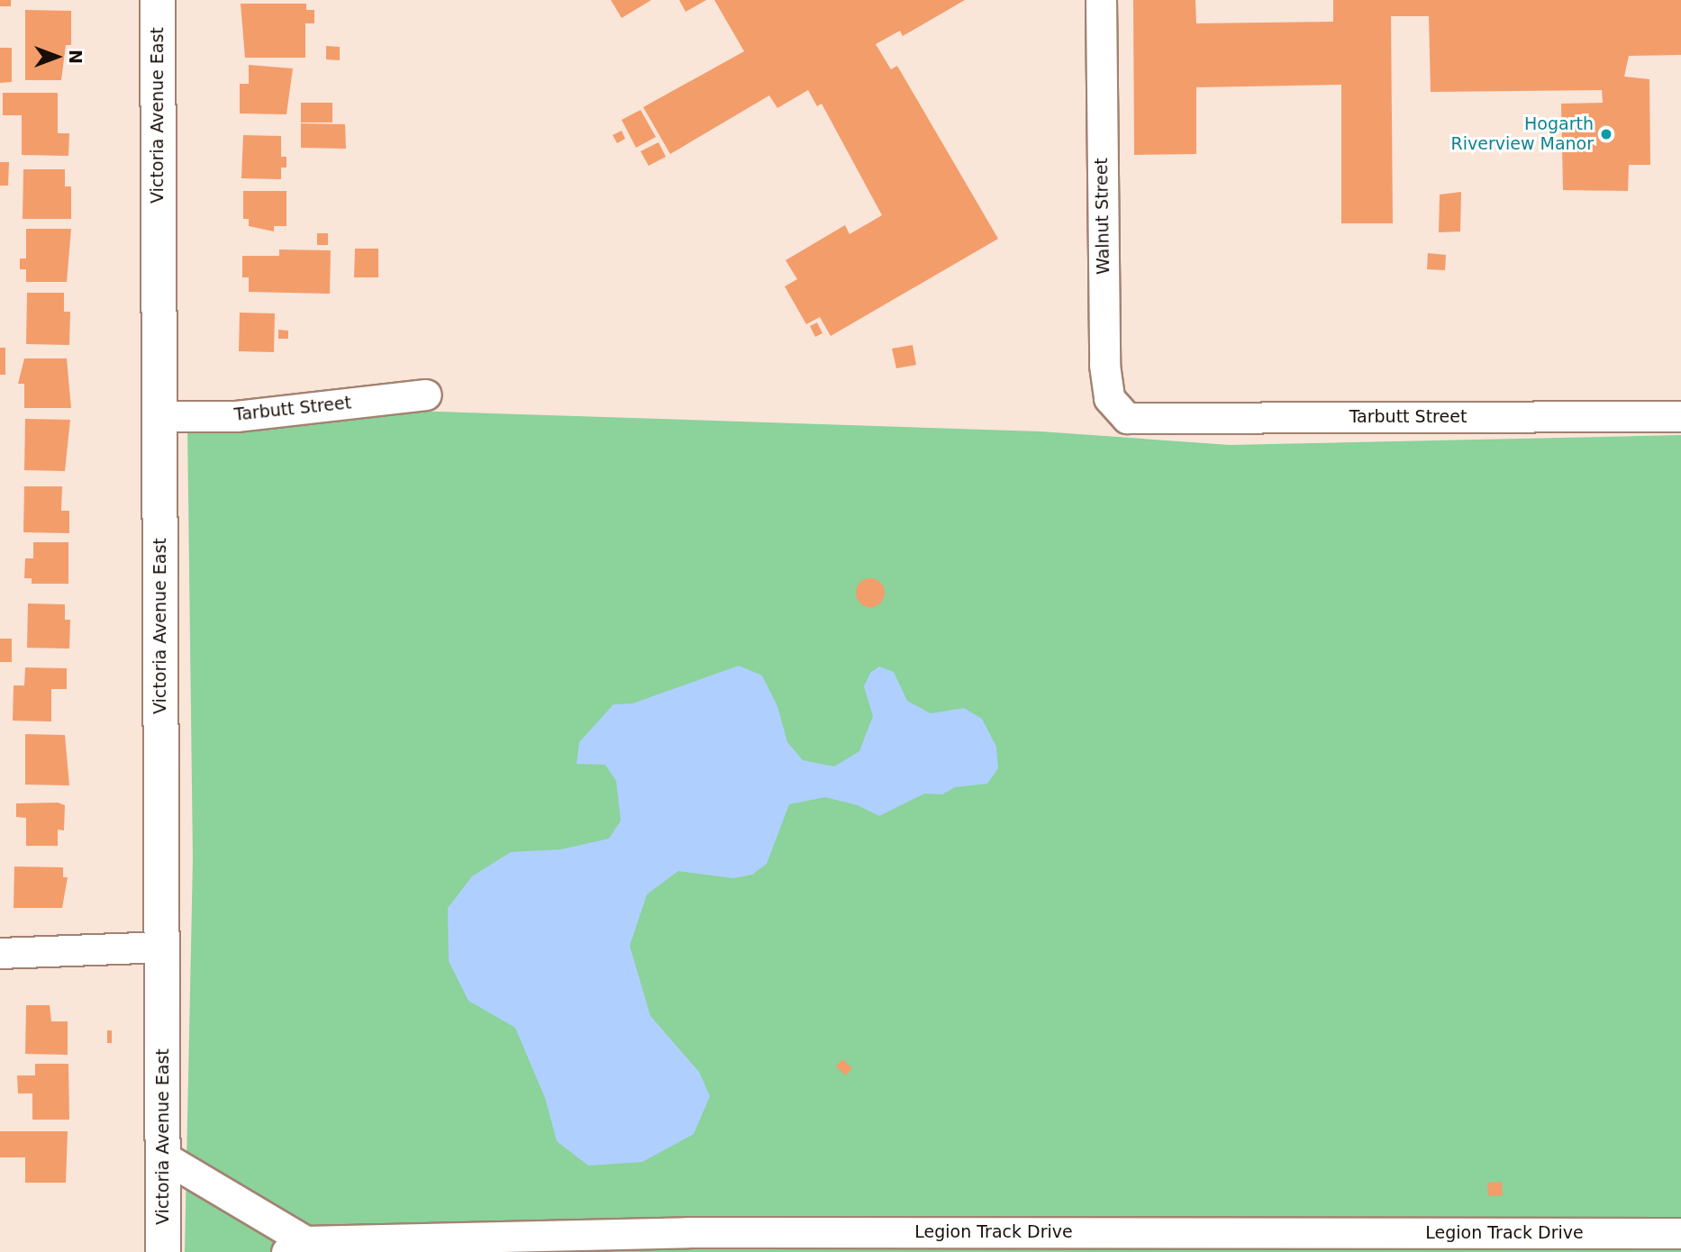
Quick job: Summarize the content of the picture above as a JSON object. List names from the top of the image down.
{
  "streets": {
    "street": [
      "Victoria Avenue East",
      "Walnut Street",
      "Tarbutt Street",
      "Legion Track Drive"
    ]
  },
  "crossings": [
    ["Victoria Avenue East", "Tarbutt Street"],
    ["Victoria Avenue East", "Legion Track Drive"],
    ["Walnut Street", "Tarbutt Street"]
  ],
  "places": ["Hogarth Riverview Manor"],
  "north": "right"
}
